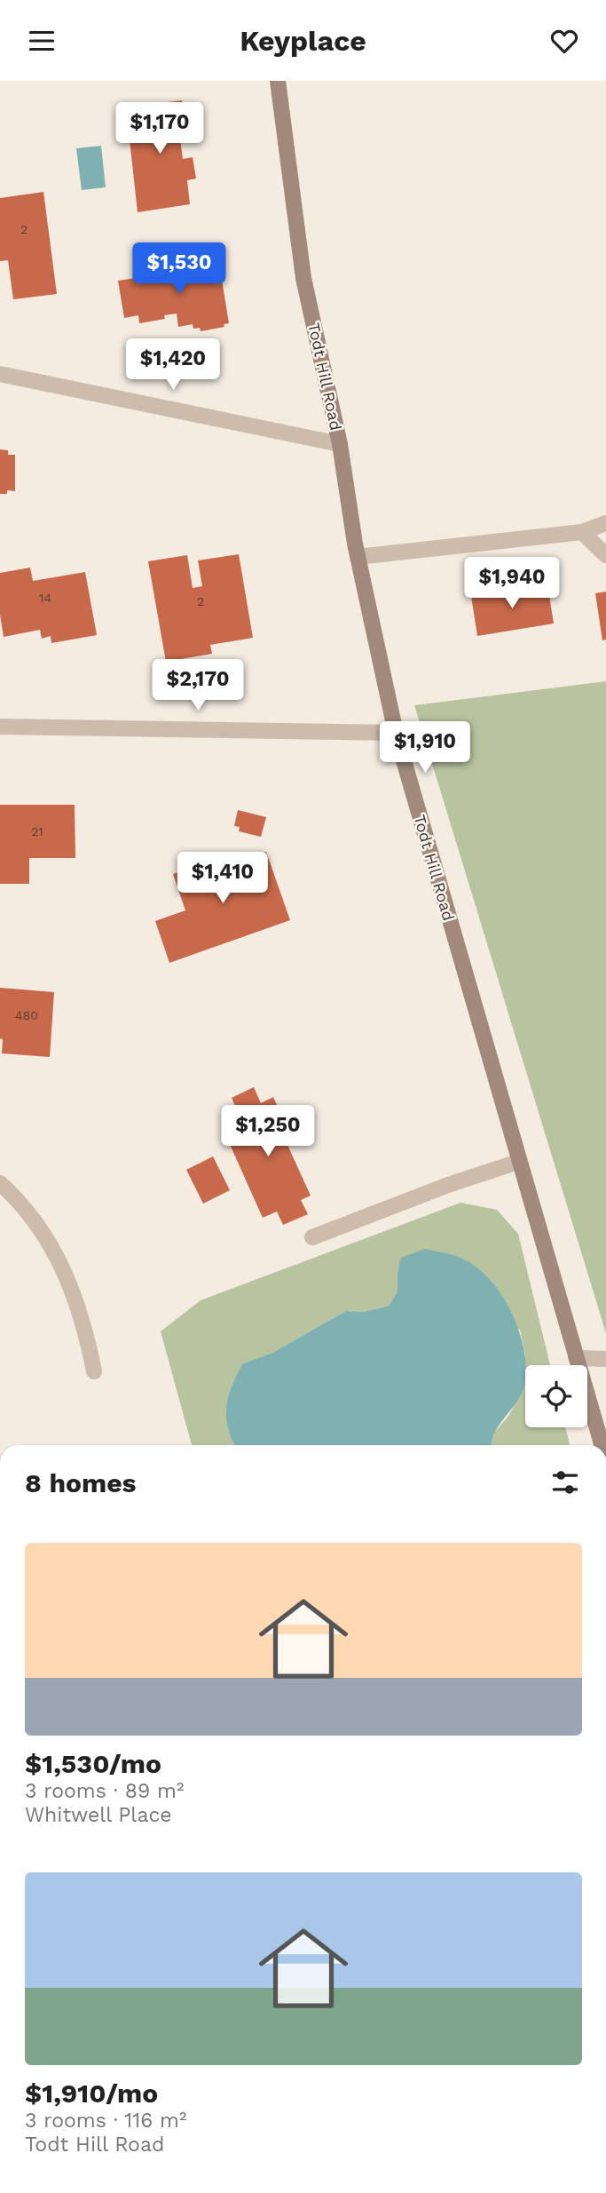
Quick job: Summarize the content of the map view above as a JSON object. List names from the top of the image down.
{
  "streets": {
    "street": ["Todt Hill Road"]
  },
  "house_numbers": [
    "2",
    "14",
    "2",
    "21",
    "480"
  ],
  "page": {
    "header": "Keyplace",
    "price": [
      "$1,170",
      "$1,530",
      "$1,420",
      "$1,940",
      "$2,170",
      "$1,910",
      "$1,410",
      "$1,250"
    ],
    "heading": "8 homes",
    "list": [
      {
        "name": "$1,530/mo",
        "note": "3 rooms · 89 m² · Whitwell Place"
      },
      {
        "name": "$1,910/mo",
        "note": "3 rooms · 116 m² · Todt Hill Road"
      }
    ]
  }
}
